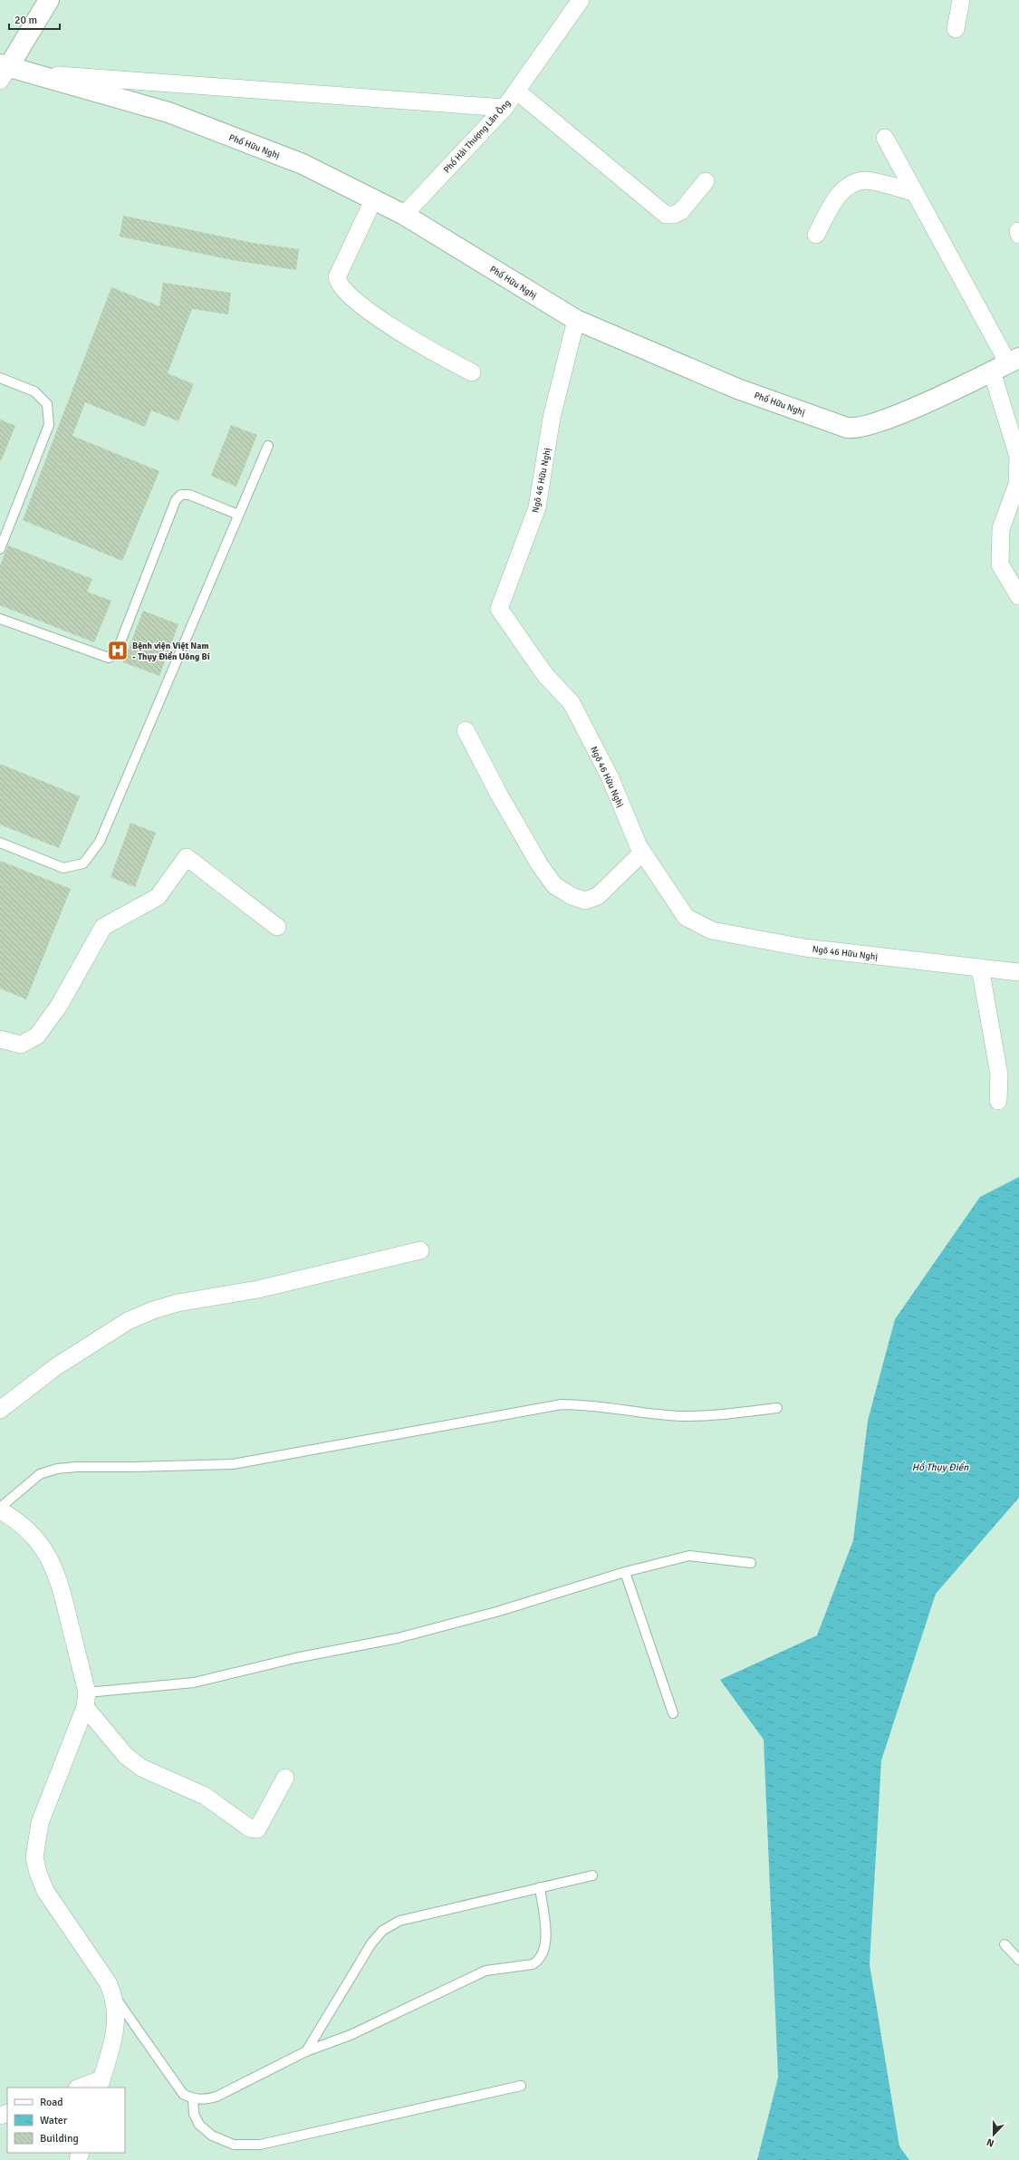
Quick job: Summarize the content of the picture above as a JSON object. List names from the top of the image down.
{
  "streets": {
    "main road": ["Phố Hữu Nghị"],
    "street": ["Phố Hải Thượng Lãn Ông", "Ngõ 46 Hữu Nghị"]
  },
  "crossings": [
    ["Phố Hải Thượng Lãn Ông", "Phố Hữu Nghị"],
    ["Phố Hữu Nghị", "Ngõ 46 Hữu Nghị"]
  ],
  "water": ["Hồ Thụy Điển"],
  "places": {
    "hospital": ["Bệnh viện Việt Nam - Thụy Điển Uông Bí"]
  },
  "legend": ["Road", "Water", "Building"],
  "scale_bar": "20 m",
  "north": "bottom"
}
